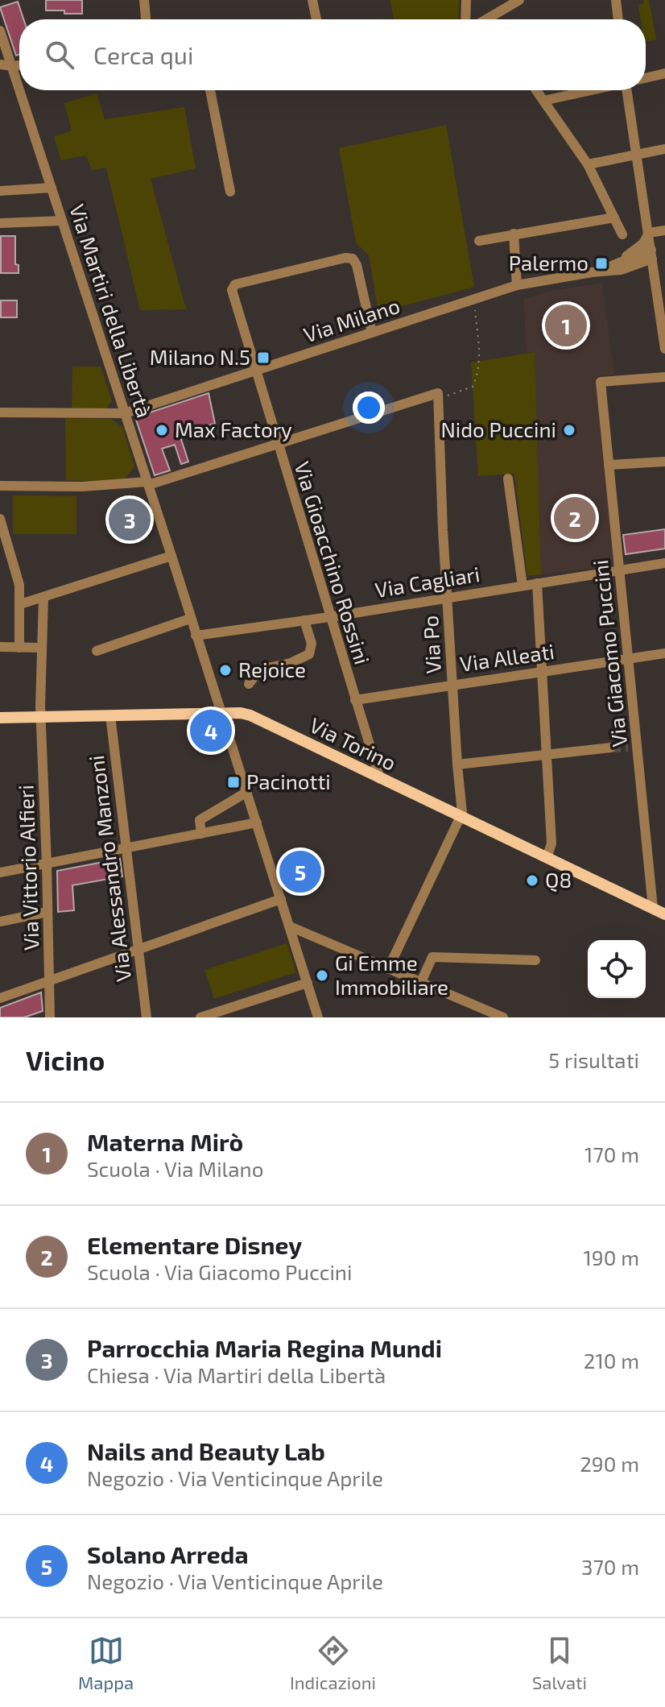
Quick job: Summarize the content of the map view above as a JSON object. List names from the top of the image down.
{
  "streets": {
    "main road": ["Via Torino"],
    "street": [
      "Via Martiri della Libertà",
      "Via Milano",
      "Via Gioacchino Rossini",
      "Via Cagliari",
      "Via Po",
      "Via Giacomo Puccini",
      "Via Alleati",
      "Via Vittorio Alfieri",
      "Via Alessandro Manzoni"
    ]
  },
  "crossings": [
    ["Via Martiri della Libertà", "Via Milano"],
    ["Via Martiri della Libertà", "Via Cagliari"],
    ["Via Martiri della Libertà", "Via Torino"],
    ["Via Milano", "Via Gioacchino Rossini"],
    ["Via Gioacchino Rossini", "Via Cagliari"],
    ["Via Gioacchino Rossini", "Via Alleati"],
    ["Via Gioacchino Rossini", "Via Torino"],
    ["Via Cagliari", "Via Po"],
    ["Via Cagliari", "Via Giacomo Puccini"],
    ["Via Po", "Via Alleati"],
    ["Via Po", "Via Torino"],
    ["Via Giacomo Puccini", "Via Alleati"],
    ["Via Giacomo Puccini", "Via Torino"],
    ["Via Torino", "Via Vittorio Alfieri"],
    ["Via Torino", "Via Alessandro Manzoni"]
  ],
  "places": {
    "transit": ["Palermo", "Milano N.5", "Pacinotti"],
    "other": [
      "Max Factory",
      "Nido Puccini",
      "Rejoice",
      "Q8",
      "Gi Emme Immobiliare"
    ]
  },
  "page": {
    "search": "Cerca qui",
    "pins": [
      "1",
      "2",
      "3",
      "4",
      "5"
    ],
    "heading": ["Vicino", "5 risultati"],
    "list": [
      {
        "mark": "1",
        "name": "Materna Mirò",
        "note": "Scuola · Via Milano",
        "value": "170 m"
      },
      {
        "mark": "2",
        "name": "Elementare Disney",
        "note": "Scuola · Via Giacomo Puccini",
        "value": "190 m"
      },
      {
        "mark": "3",
        "name": "Parrocchia Maria Regina Mundi",
        "note": "Chiesa · Via Martiri della Libertà",
        "value": "210 m"
      },
      {
        "mark": "4",
        "name": "Nails and Beauty Lab",
        "note": "Negozio · Via Venticinque Aprile",
        "value": "290 m"
      },
      {
        "mark": "5",
        "name": "Solano Arreda",
        "note": "Negozio · Via Venticinque Aprile",
        "value": "370 m"
      }
    ],
    "nav": ["Mappa", "Indicazioni", "Salvati"]
  }
}
